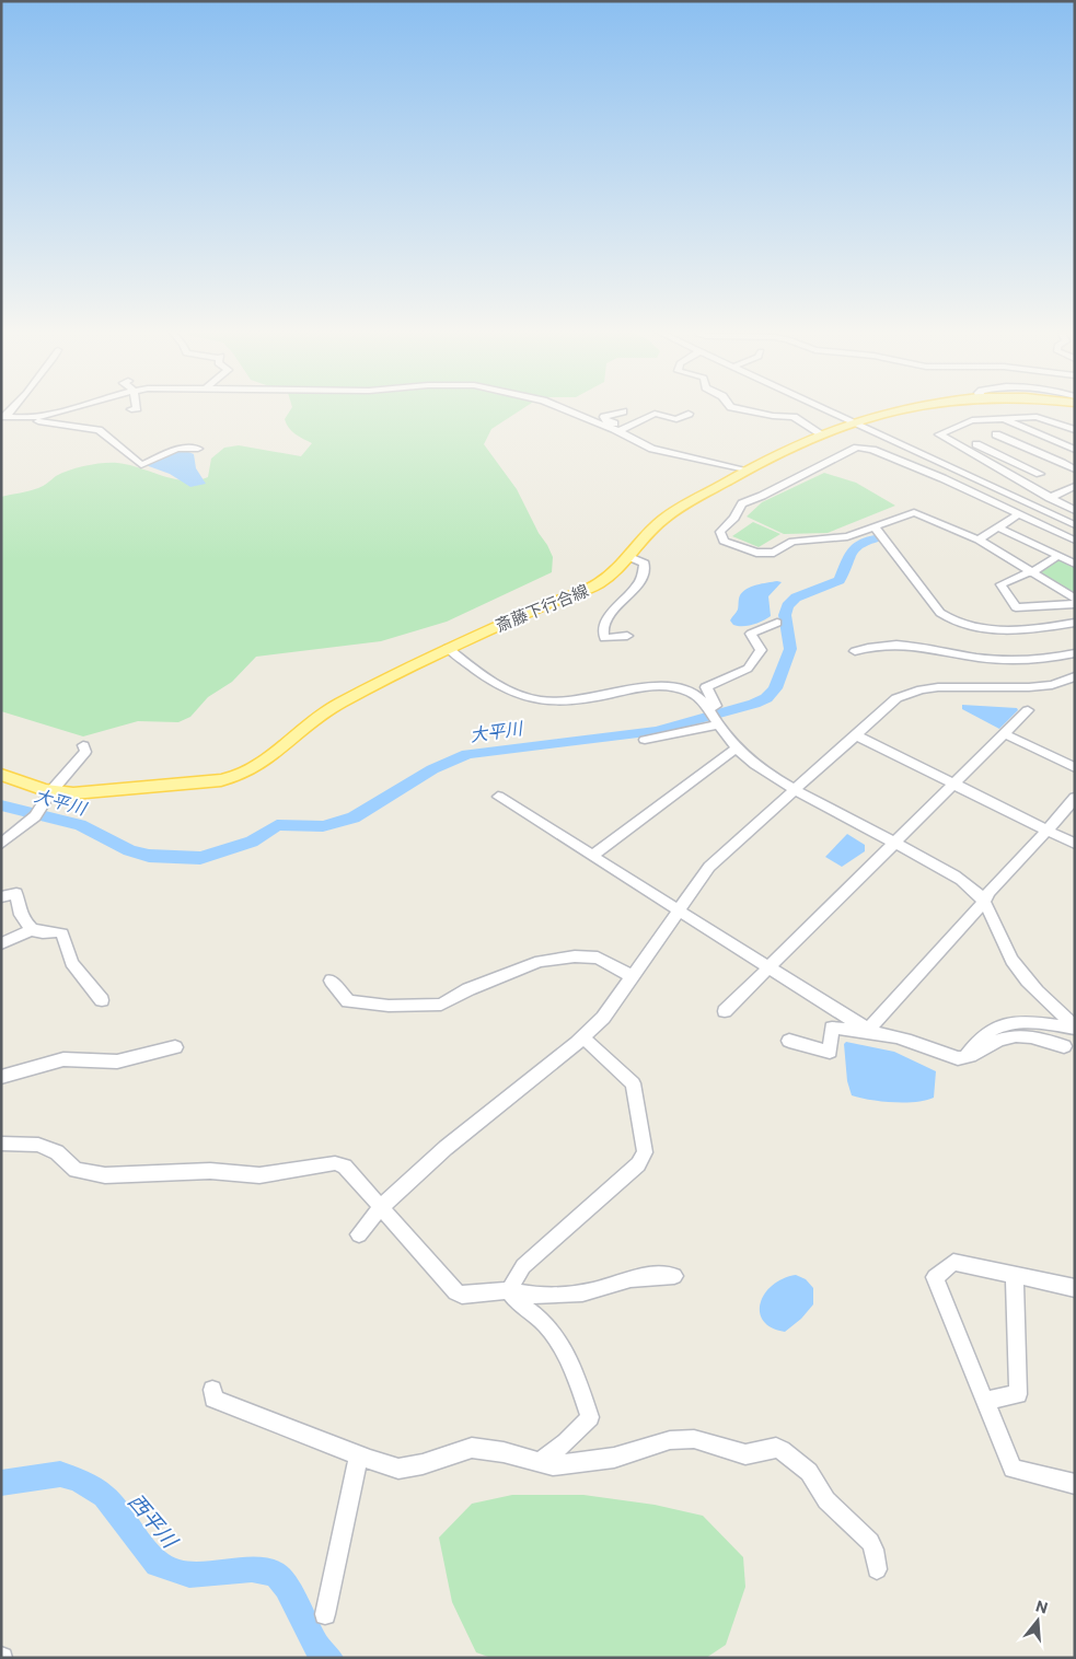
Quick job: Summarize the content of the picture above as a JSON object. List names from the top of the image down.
{
  "streets": {
    "main road": ["斎藤下行合線"]
  },
  "water": ["大平川", "西平川"],
  "north": "top"
}
